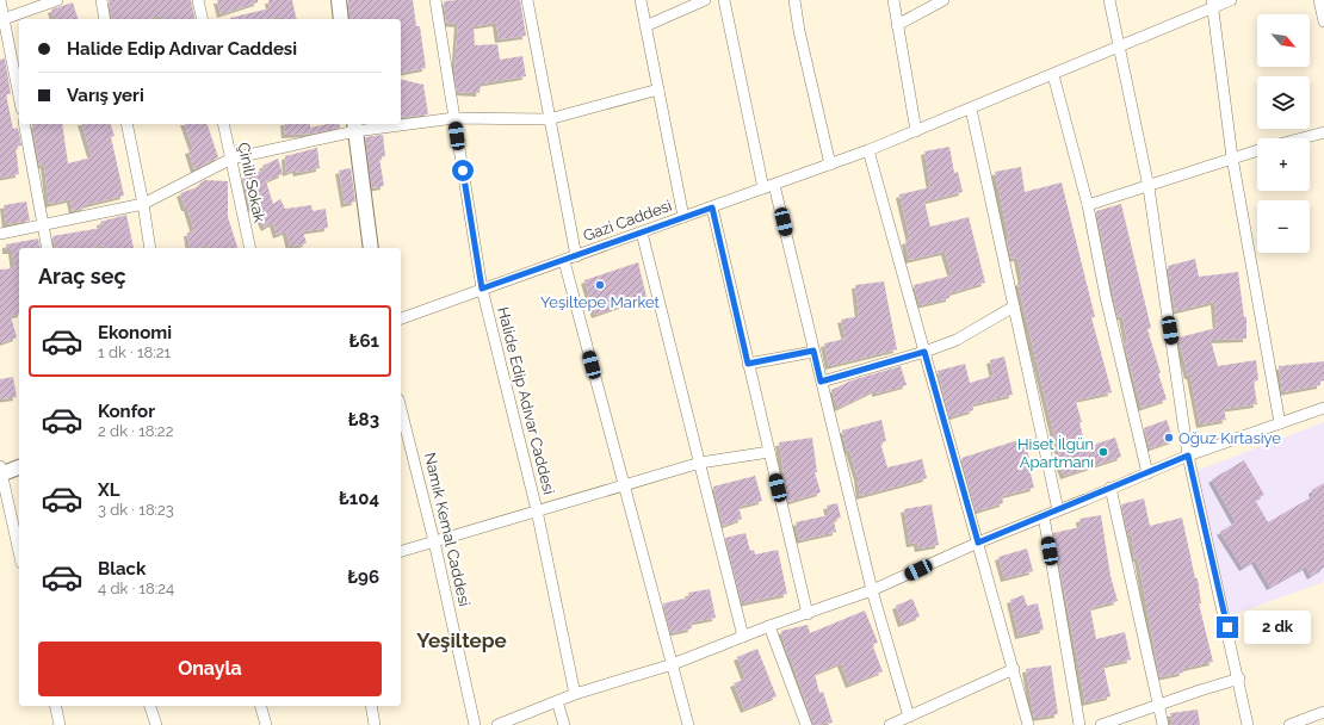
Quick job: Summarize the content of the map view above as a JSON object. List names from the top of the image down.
{
  "streets": {
    "street": [
      "Çinili Sokak",
      "Gazi Caddesi",
      "Halide Edip Adıvar Caddesi",
      "Namık Kemal Caddesi"
    ]
  },
  "crossings": [
    ["Gazi Caddesi", "Halide Edip Adıvar Caddesi"]
  ],
  "districts": ["Yeşiltepe"],
  "places": ["Yeşiltepe Market", "Oğuz Kırtasiye", "Hiset İlgün Apartmanı"],
  "north": "bottom right",
  "page": {
    "map_buttons": ["+", "−"],
    "banner": ["Halide Edip Adıvar Caddesi", "Varış yeri"],
    "heading": "Araç seç",
    "list": [
      {
        "name": "Ekonomi",
        "note": "1 dk · 18:21",
        "value": "₺61"
      },
      {
        "name": "Konfor",
        "note": "2 dk · 18:22",
        "value": "₺83"
      },
      {
        "name": "XL",
        "note": "3 dk · 18:23",
        "value": "₺104"
      },
      {
        "name": "Black",
        "note": "4 dk · 18:24",
        "value": "₺96"
      }
    ],
    "bubble": "2 dk",
    "buttons": "Onayla"
  }
}
